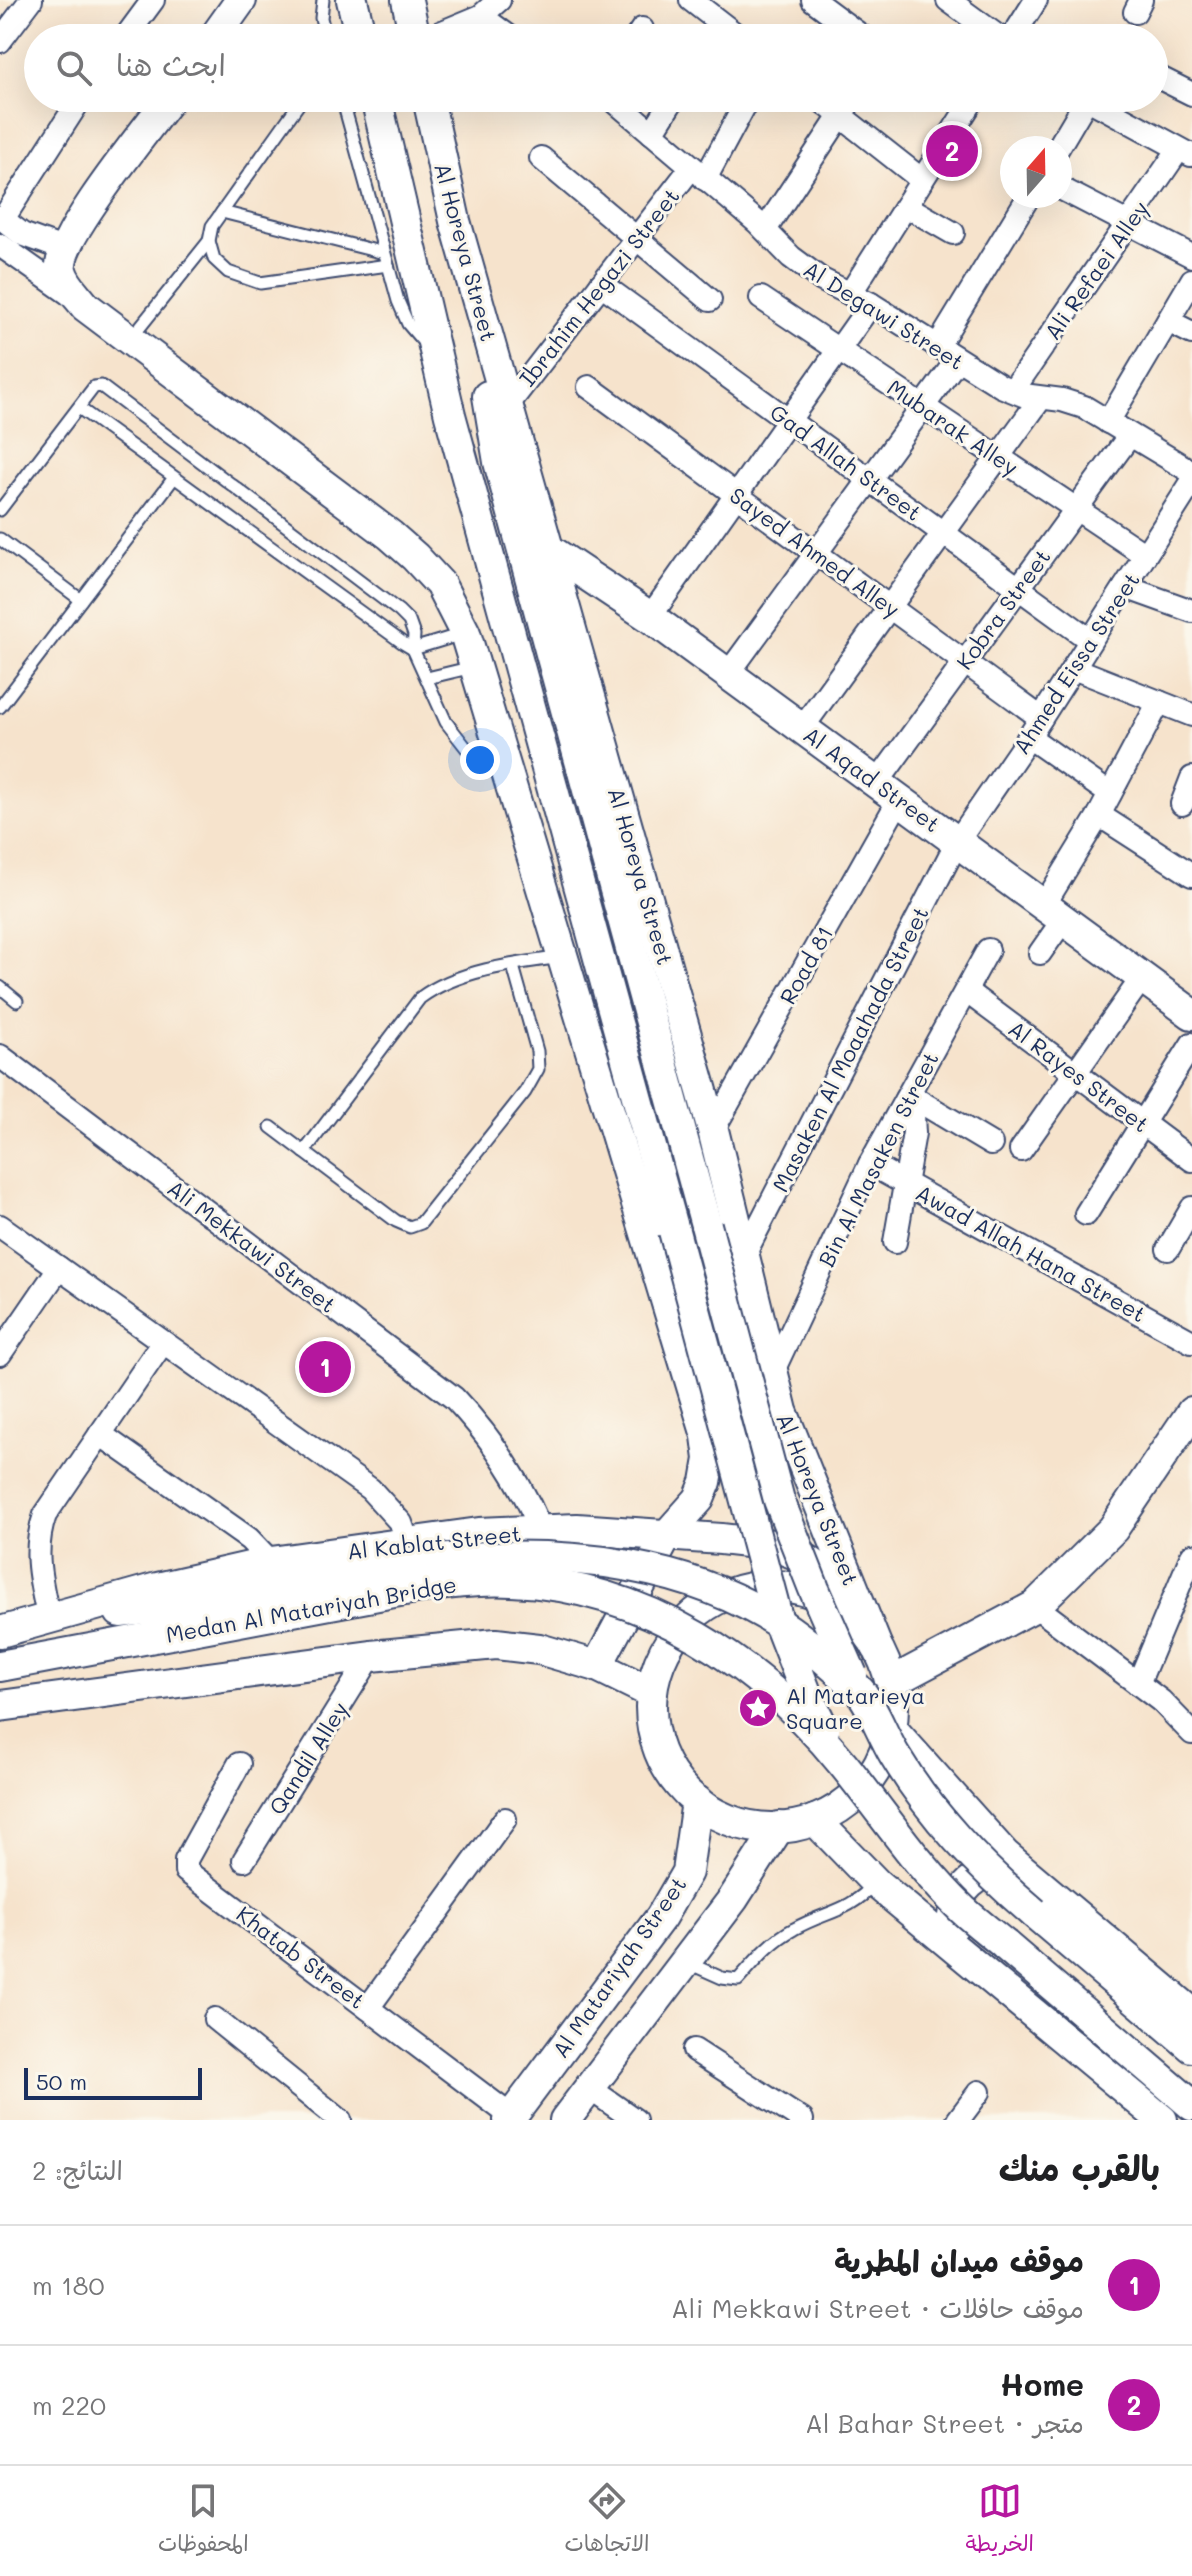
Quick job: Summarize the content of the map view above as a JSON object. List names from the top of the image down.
{
  "streets": {
    "main road": [
      "Al Horeya Street",
      "Al Aqad Street",
      "Al Kablat Street",
      "Medan Al Matariyah Bridge",
      "Al Matariyah Street"
    ],
    "street": [
      "Ali Refaei Alley",
      "Ibrahim Hegazi Street",
      "Al Degawi Street",
      "Mubarak Alley",
      "Gad Allah Street",
      "Sayed Ahmed Alley",
      "Kobra Street",
      "Ahmed Eissa Street",
      "Road 81",
      "Masaken Al Moaahada Street",
      "Al Rayes Street",
      "Bin Al Masaken Street",
      "Ali Mekkawi Street",
      "Awad Allah Hana Street",
      "Qandil Alley",
      "Khatab Street"
    ]
  },
  "crossings": [
    ["Al Horeya Street", "Ibrahim Hegazi Street"],
    ["Al Horeya Street", "Al Aqad Street"],
    ["Al Horeya Street", "Road 81"],
    ["Al Horeya Street", "Masaken Al Moaahada Street"],
    ["Al Horeya Street", "Bin Al Masaken Street"],
    ["Al Horeya Street", "Al Kablat Street"],
    ["Al Horeya Street", "Al Matariyah Street"],
    ["Ali Refaei Alley", "Al Degawi Street"],
    ["Ibrahim Hegazi Street", "Al Degawi Street"],
    ["Ibrahim Hegazi Street", "Gad Allah Street"],
    ["Al Degawi Street", "Kobra Street"],
    ["Mubarak Alley", "Kobra Street"],
    ["Mubarak Alley", "Ahmed Eissa Street"],
    ["Gad Allah Street", "Kobra Street"],
    ["Gad Allah Street", "Ahmed Eissa Street"],
    ["Sayed Ahmed Alley", "Kobra Street"],
    ["Sayed Ahmed Alley", "Ahmed Eissa Street"],
    ["Kobra Street", "Al Aqad Street"],
    ["Kobra Street", "Road 81"],
    ["Ahmed Eissa Street", "Al Aqad Street"],
    ["Ahmed Eissa Street", "Masaken Al Moaahada Street"],
    ["Al Aqad Street", "Road 81"],
    ["Al Aqad Street", "Masaken Al Moaahada Street"],
    ["Al Rayes Street", "Bin Al Masaken Street"],
    ["Bin Al Masaken Street", "Awad Allah Hana Street"],
    ["Ali Mekkawi Street", "Al Kablat Street"],
    ["Al Kablat Street", "Medan Al Matariyah Bridge"],
    ["Al Kablat Street", "Al Matariyah Street"],
    ["Khatab Street", "Al Matariyah Street"]
  ],
  "places": {
    "place": ["Al Matarieya Square"]
  },
  "scale_bar": "50 m",
  "north": "top",
  "page": {
    "search": "ابحث هنا",
    "pins": ["2", "1"],
    "scale": "50 m",
    "heading": ["بالقرب منك", "النتائج: 2"],
    "list": [
      {
        "mark": "1",
        "name": "موقف ميدان المطرية",
        "note": "موقف حافلات · Ali Mekkawi Street",
        "value": "180 m"
      },
      {
        "mark": "2",
        "name": "Home",
        "note": "متجر · Al Bahar Street",
        "value": "220 m"
      }
    ],
    "nav": ["الخريطة", "الاتجاهات", "المحفوظات"]
  }
}
